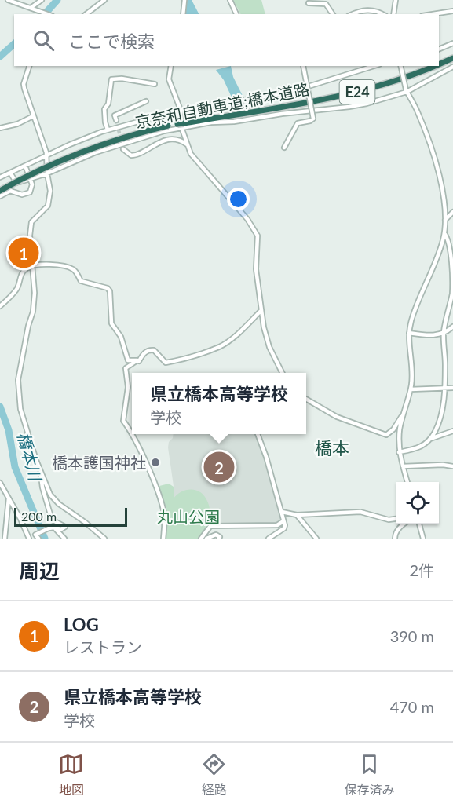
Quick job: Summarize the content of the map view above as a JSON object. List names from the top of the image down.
{
  "streets": {
    "highway": ["E24", "京奈和自動車道;橋本道路"]
  },
  "districts": ["橋本"],
  "water": ["橋本川"],
  "parks": ["丸山公園"],
  "places": ["橋本護国神社"],
  "scale_bar": "200 m",
  "page": {
    "search": "ここで検索",
    "pins": ["1", "2"],
    "popup": ["県立橋本高等学校", "学校"],
    "scale": "200 m",
    "heading": ["周辺", "2件"],
    "list": [
      {
        "mark": "1",
        "name": "LOG",
        "note": "レストラン",
        "value": "390 m"
      },
      {
        "mark": "2",
        "name": "県立橋本高等学校",
        "note": "学校",
        "value": "470 m"
      }
    ],
    "nav": ["地図", "経路", "保存済み"]
  }
}
